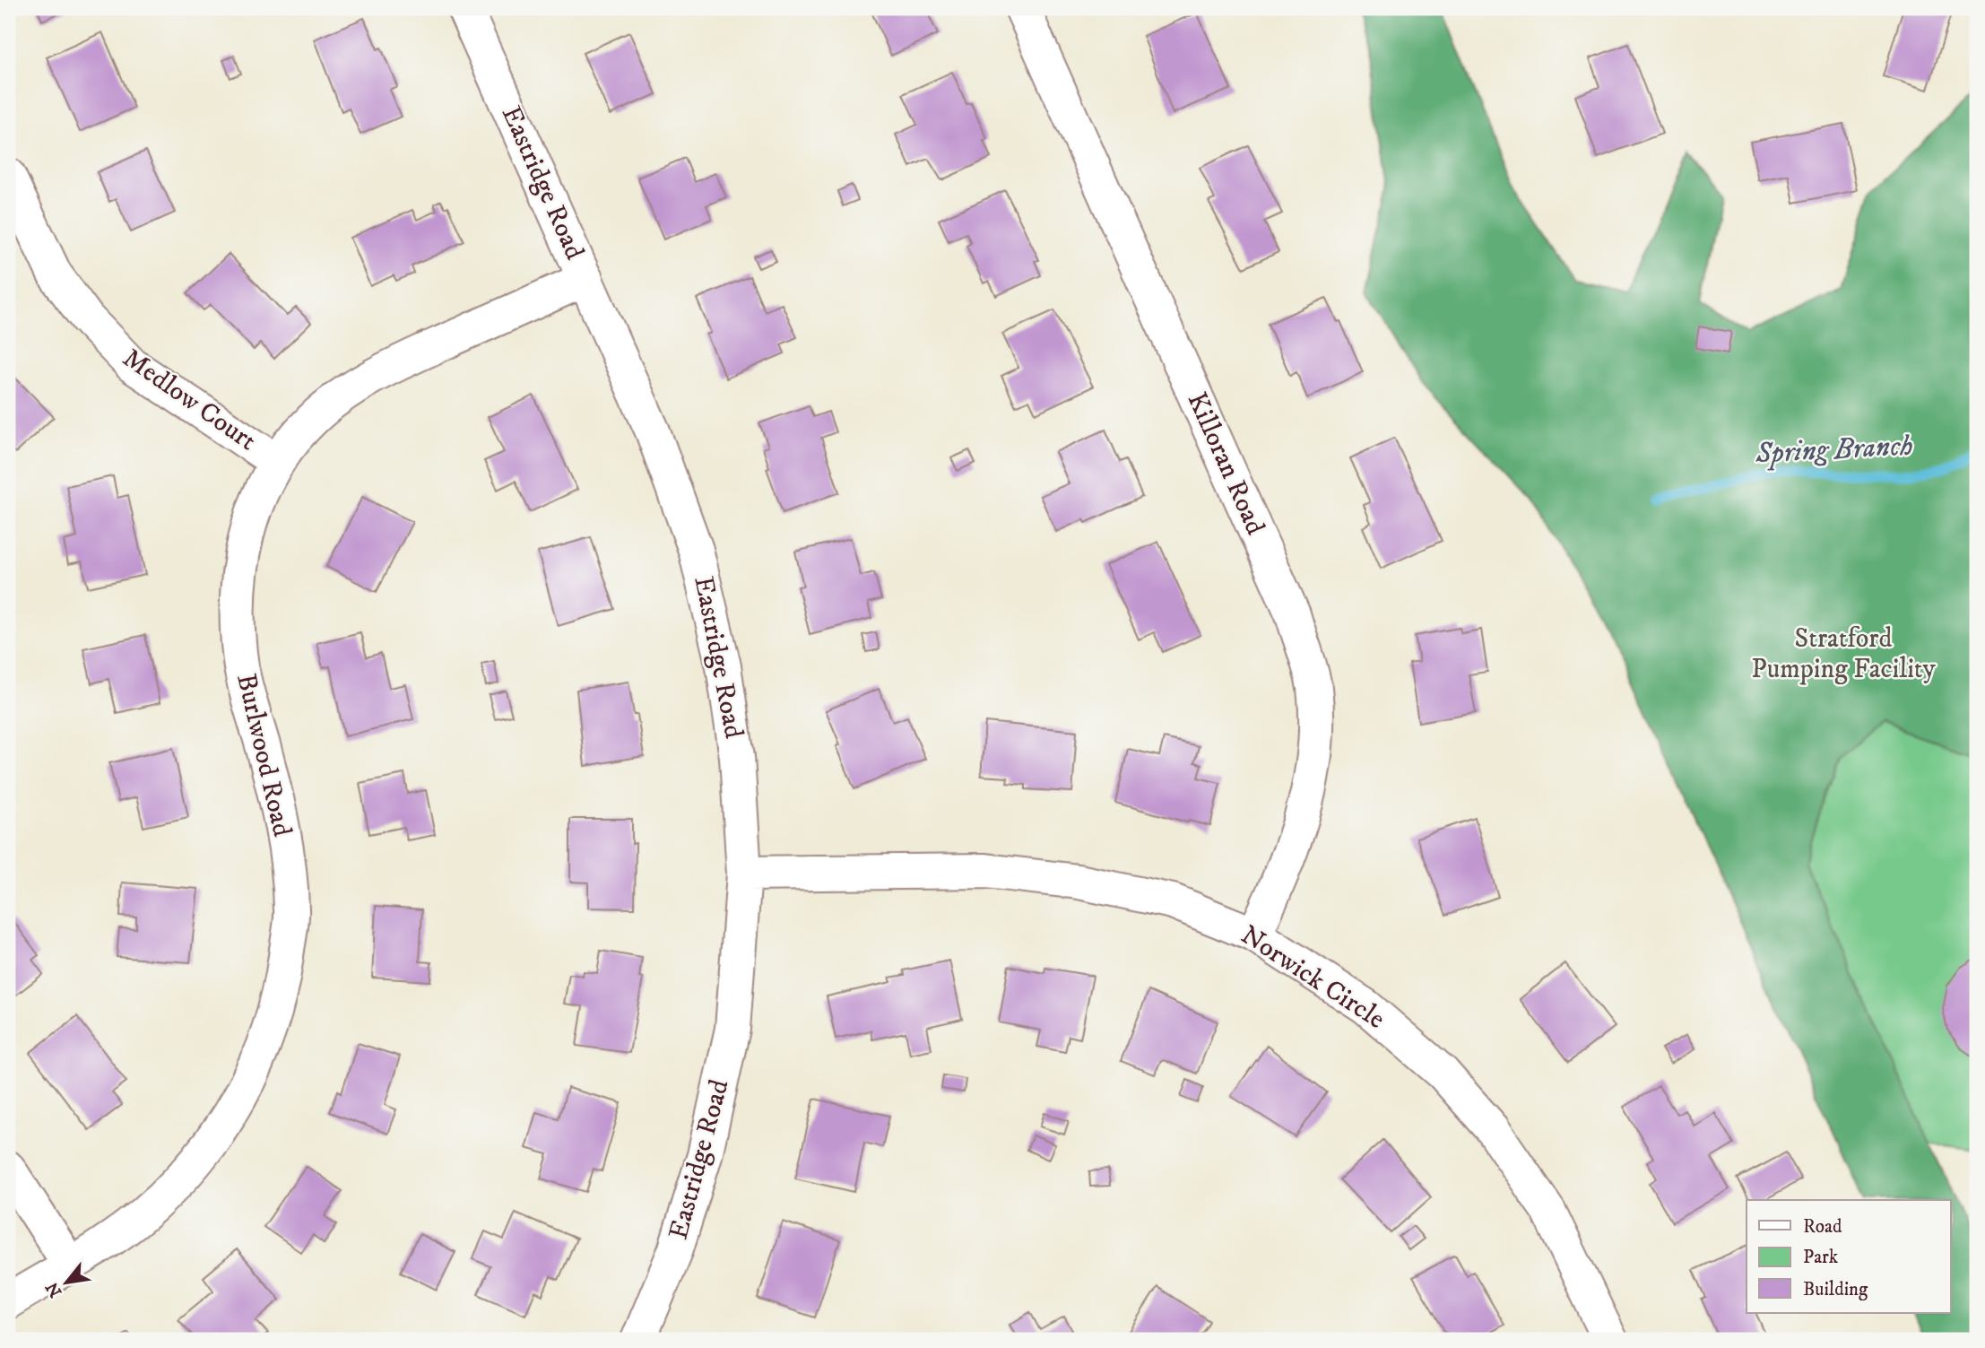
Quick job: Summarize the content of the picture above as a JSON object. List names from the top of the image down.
{
  "streets": {
    "street": [
      "Eastridge Road",
      "Medlow Court",
      "Killoran Road",
      "Burlwood Road",
      "Norwick Circle"
    ]
  },
  "crossings": [
    ["Eastridge Road", "Burlwood Road"],
    ["Eastridge Road", "Norwick Circle"],
    ["Medlow Court", "Burlwood Road"],
    ["Killoran Road", "Norwick Circle"]
  ],
  "water": ["Spring Branch"],
  "parks": ["Stratford Pumping Facility"],
  "legend": ["Road", "Park", "Building"],
  "north": "bottom left"
}
